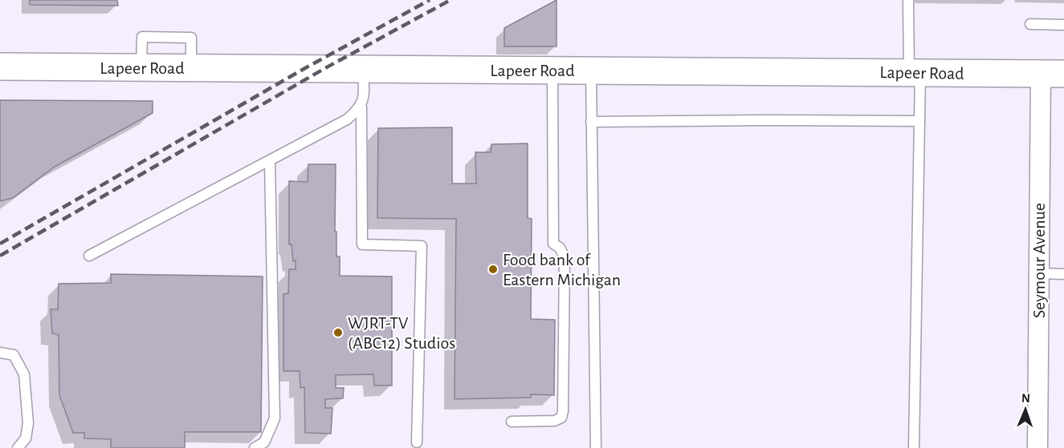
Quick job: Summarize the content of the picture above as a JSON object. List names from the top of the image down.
{
  "streets": {
    "main road": ["Lapeer Road"],
    "street": ["Seymour Avenue"]
  },
  "crossings": [
    ["Lapeer Road", "Seymour Avenue"]
  ],
  "places": ["Food bank of Eastern Michigan", "WJRT-TV (ABC12) Studios"],
  "north": "top"
}
